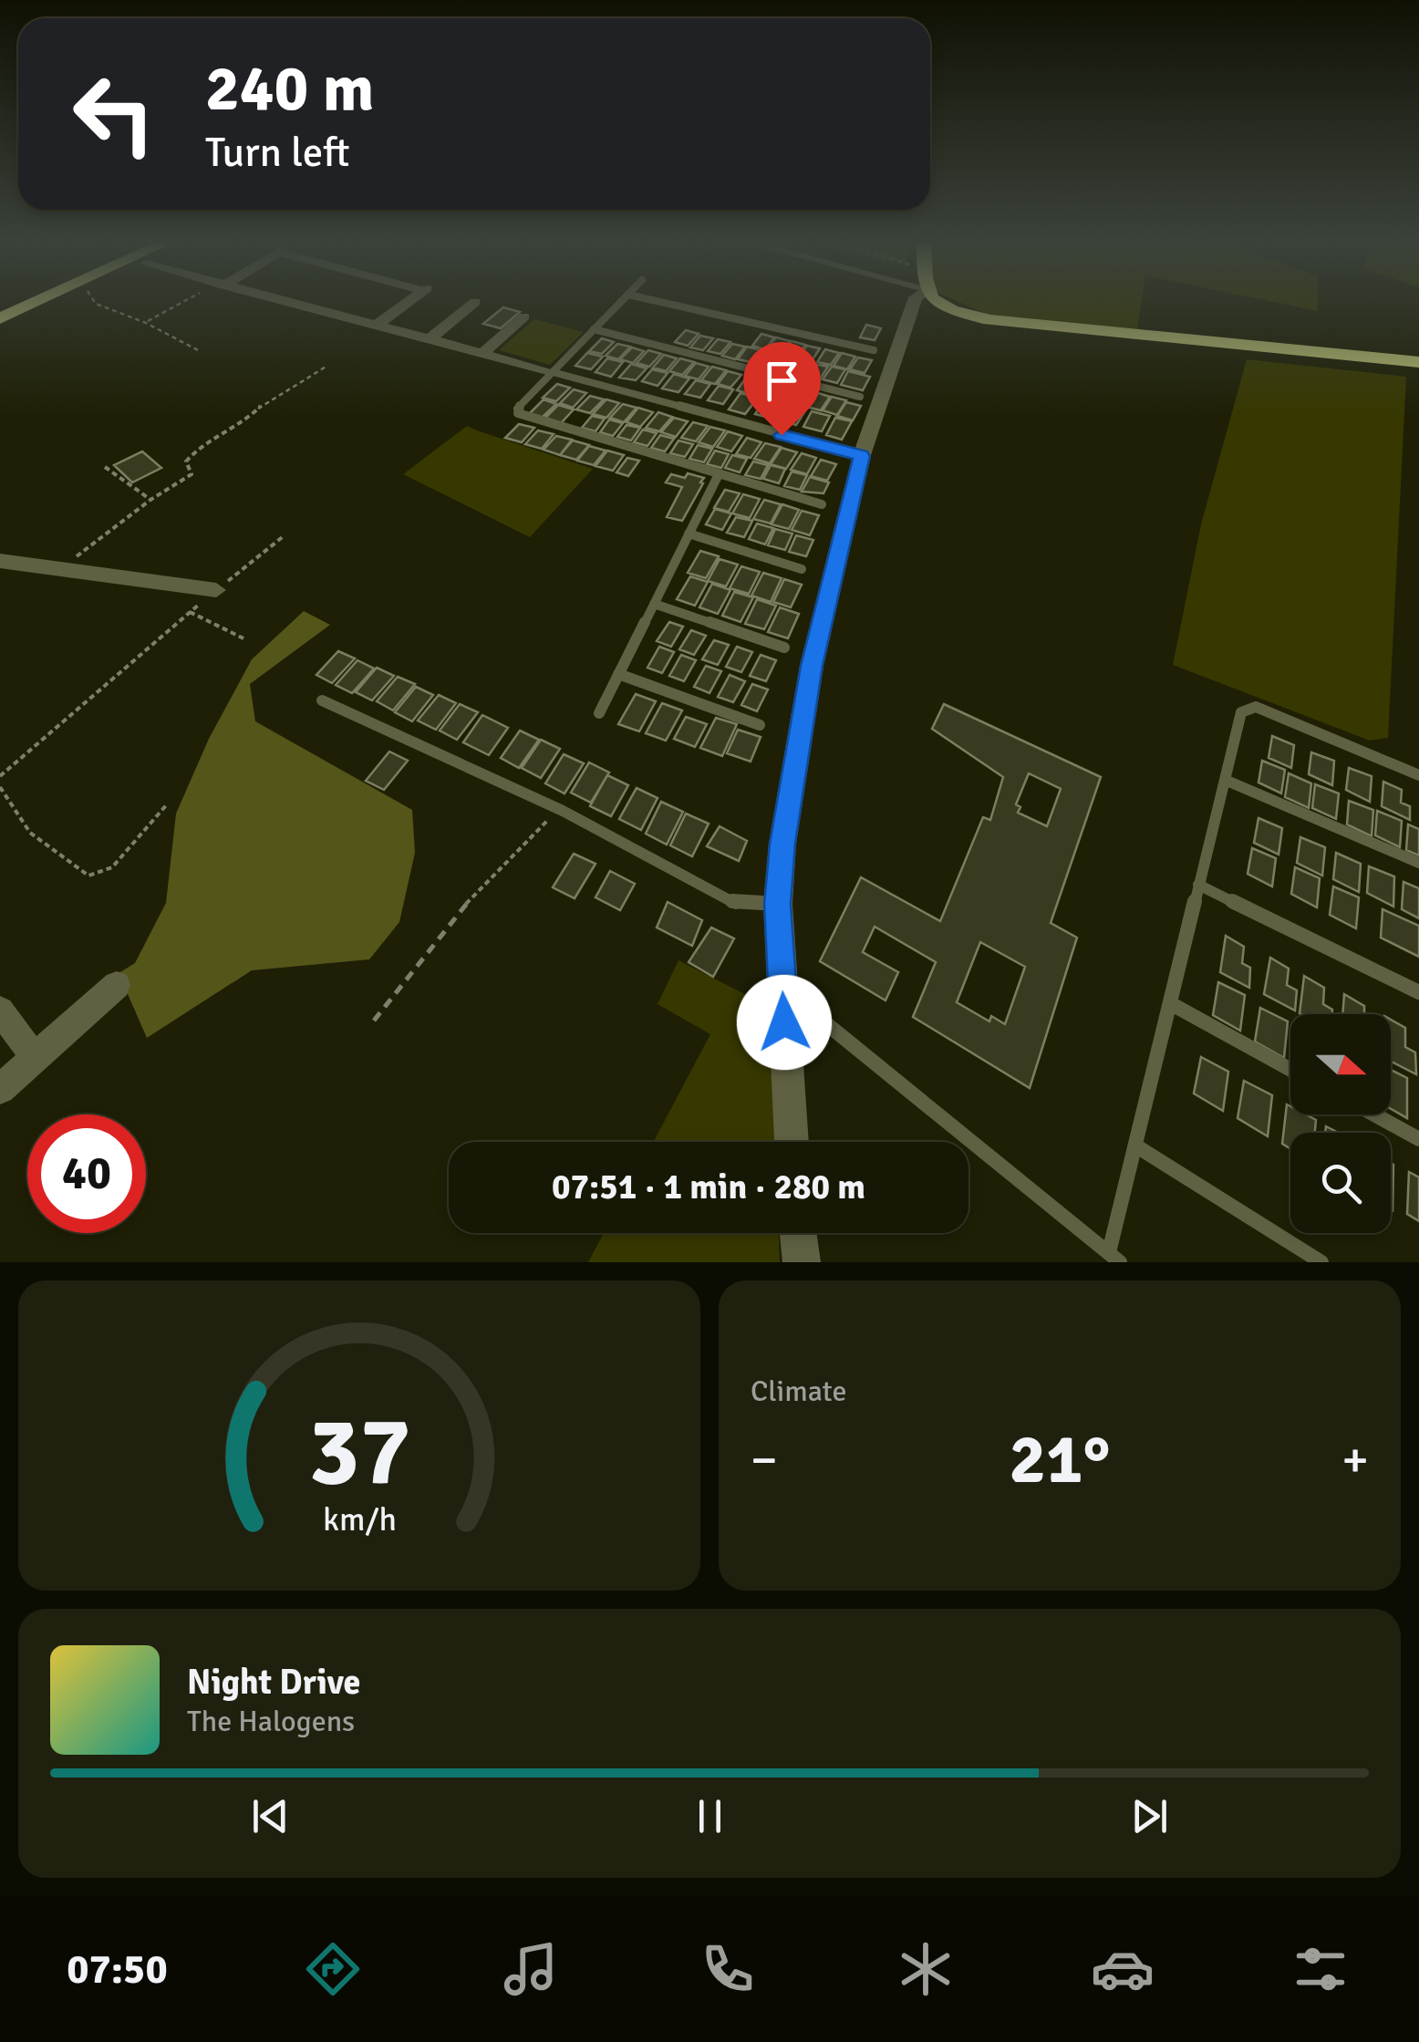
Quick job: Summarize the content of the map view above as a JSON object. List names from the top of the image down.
{
  "north": "right",
  "page": {
    "turn": ["240 m", "Turn left"],
    "limit": "40",
    "trip": "07:51 · 1 min · 280 m",
    "tile": "Climate",
    "heat": ["−", "21°", "+"],
    "song": ["Night Drive", "The Halogens"],
    "tabs": "07:50",
    "gauge": ["37", "km/h"]
  }
}
